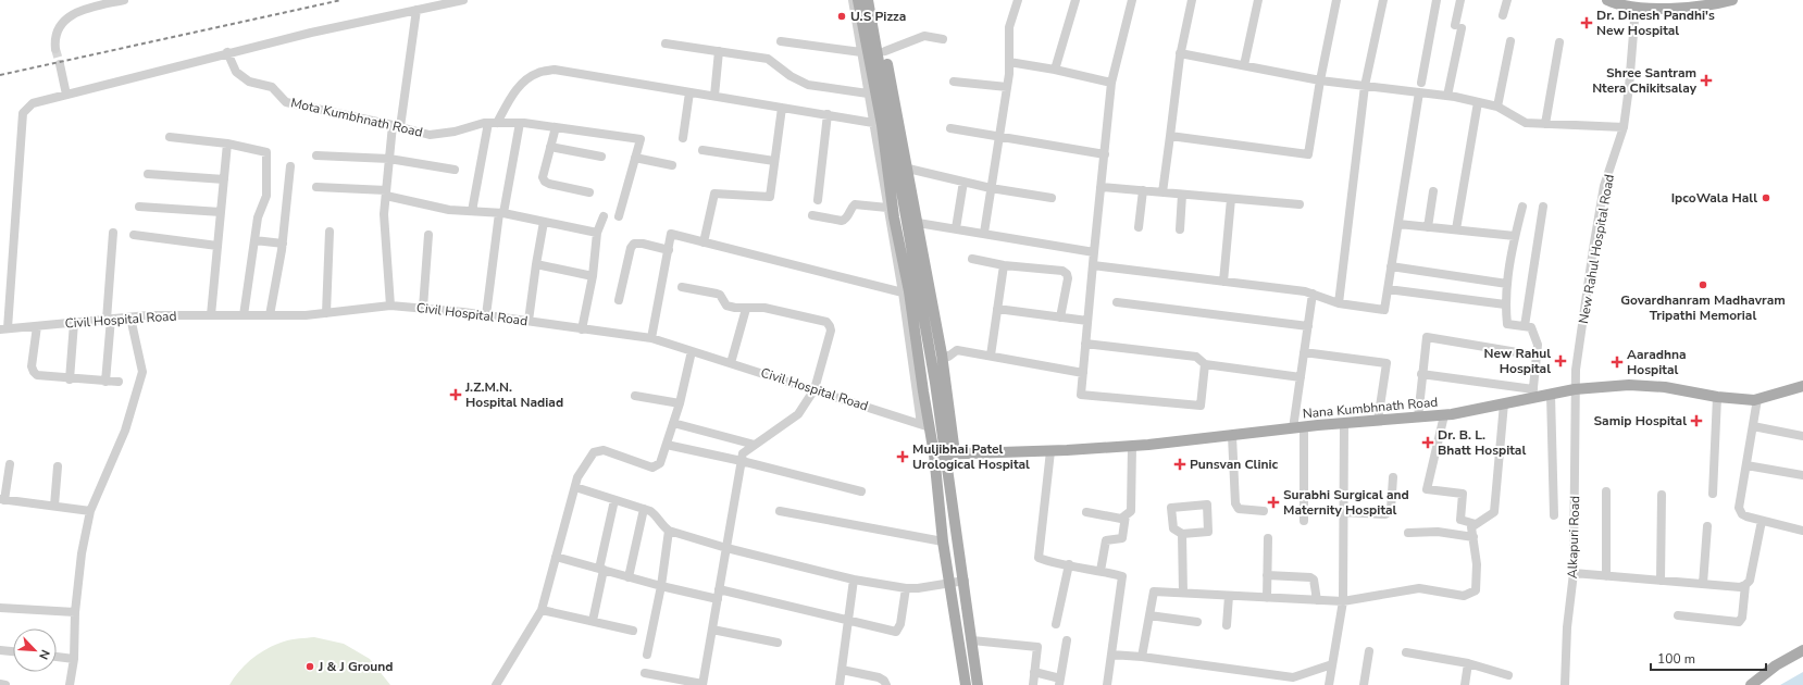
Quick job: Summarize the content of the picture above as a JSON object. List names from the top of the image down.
{
  "streets": {
    "main road": ["Nana Kumbhnath Road"],
    "street": [
      "Mota Kumbhnath Road",
      "New Rahul Hospital Road",
      "Civil Hospital Road",
      "Alkapuri Road"
    ]
  },
  "crossings": [
    ["New Rahul Hospital Road", "Nana Kumbhnath Road"],
    ["New Rahul Hospital Road", "Alkapuri Road"],
    ["Nana Kumbhnath Road", "Alkapuri Road"]
  ],
  "places": {
    "other": [
      "U.S Pizza",
      "IpcoWala Hall",
      "Govardhanram Madhavram Tripathi Memorial",
      "J & J Ground"
    ],
    "health": [
      "Dr. Dinesh Pandhi's New Hospital",
      "Shree Santram Ntera Chikitsalay",
      "New Rahul Hospital",
      "Aaradhna Hospital",
      "J.Z.M.N. Hospital Nadiad",
      "Samip Hospital",
      "Dr. B. L. Bhatt Hospital",
      "Muljibhai Patel Urological Hospital",
      "Punsvan Clinic",
      "Surabhi Surgical and Maternity Hospital"
    ]
  },
  "scale_bar": "100 m",
  "north": "bottom right"
}
